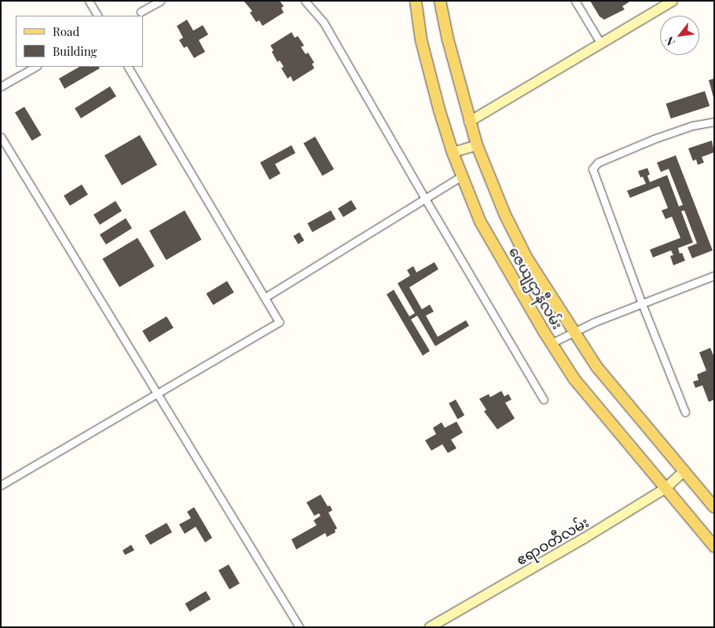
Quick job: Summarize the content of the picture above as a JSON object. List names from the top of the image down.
{
  "streets": {
    "main road": ["ဇေယျဌာနီလမ်း"],
    "street": ["ဧရာဝတီလမ်း"]
  },
  "crossings": [
    ["ဇေယျဌာနီလမ်း", "ဧရာဝတီလမ်း"]
  ],
  "legend": ["Road", "Building"],
  "north": "bottom left"
}
